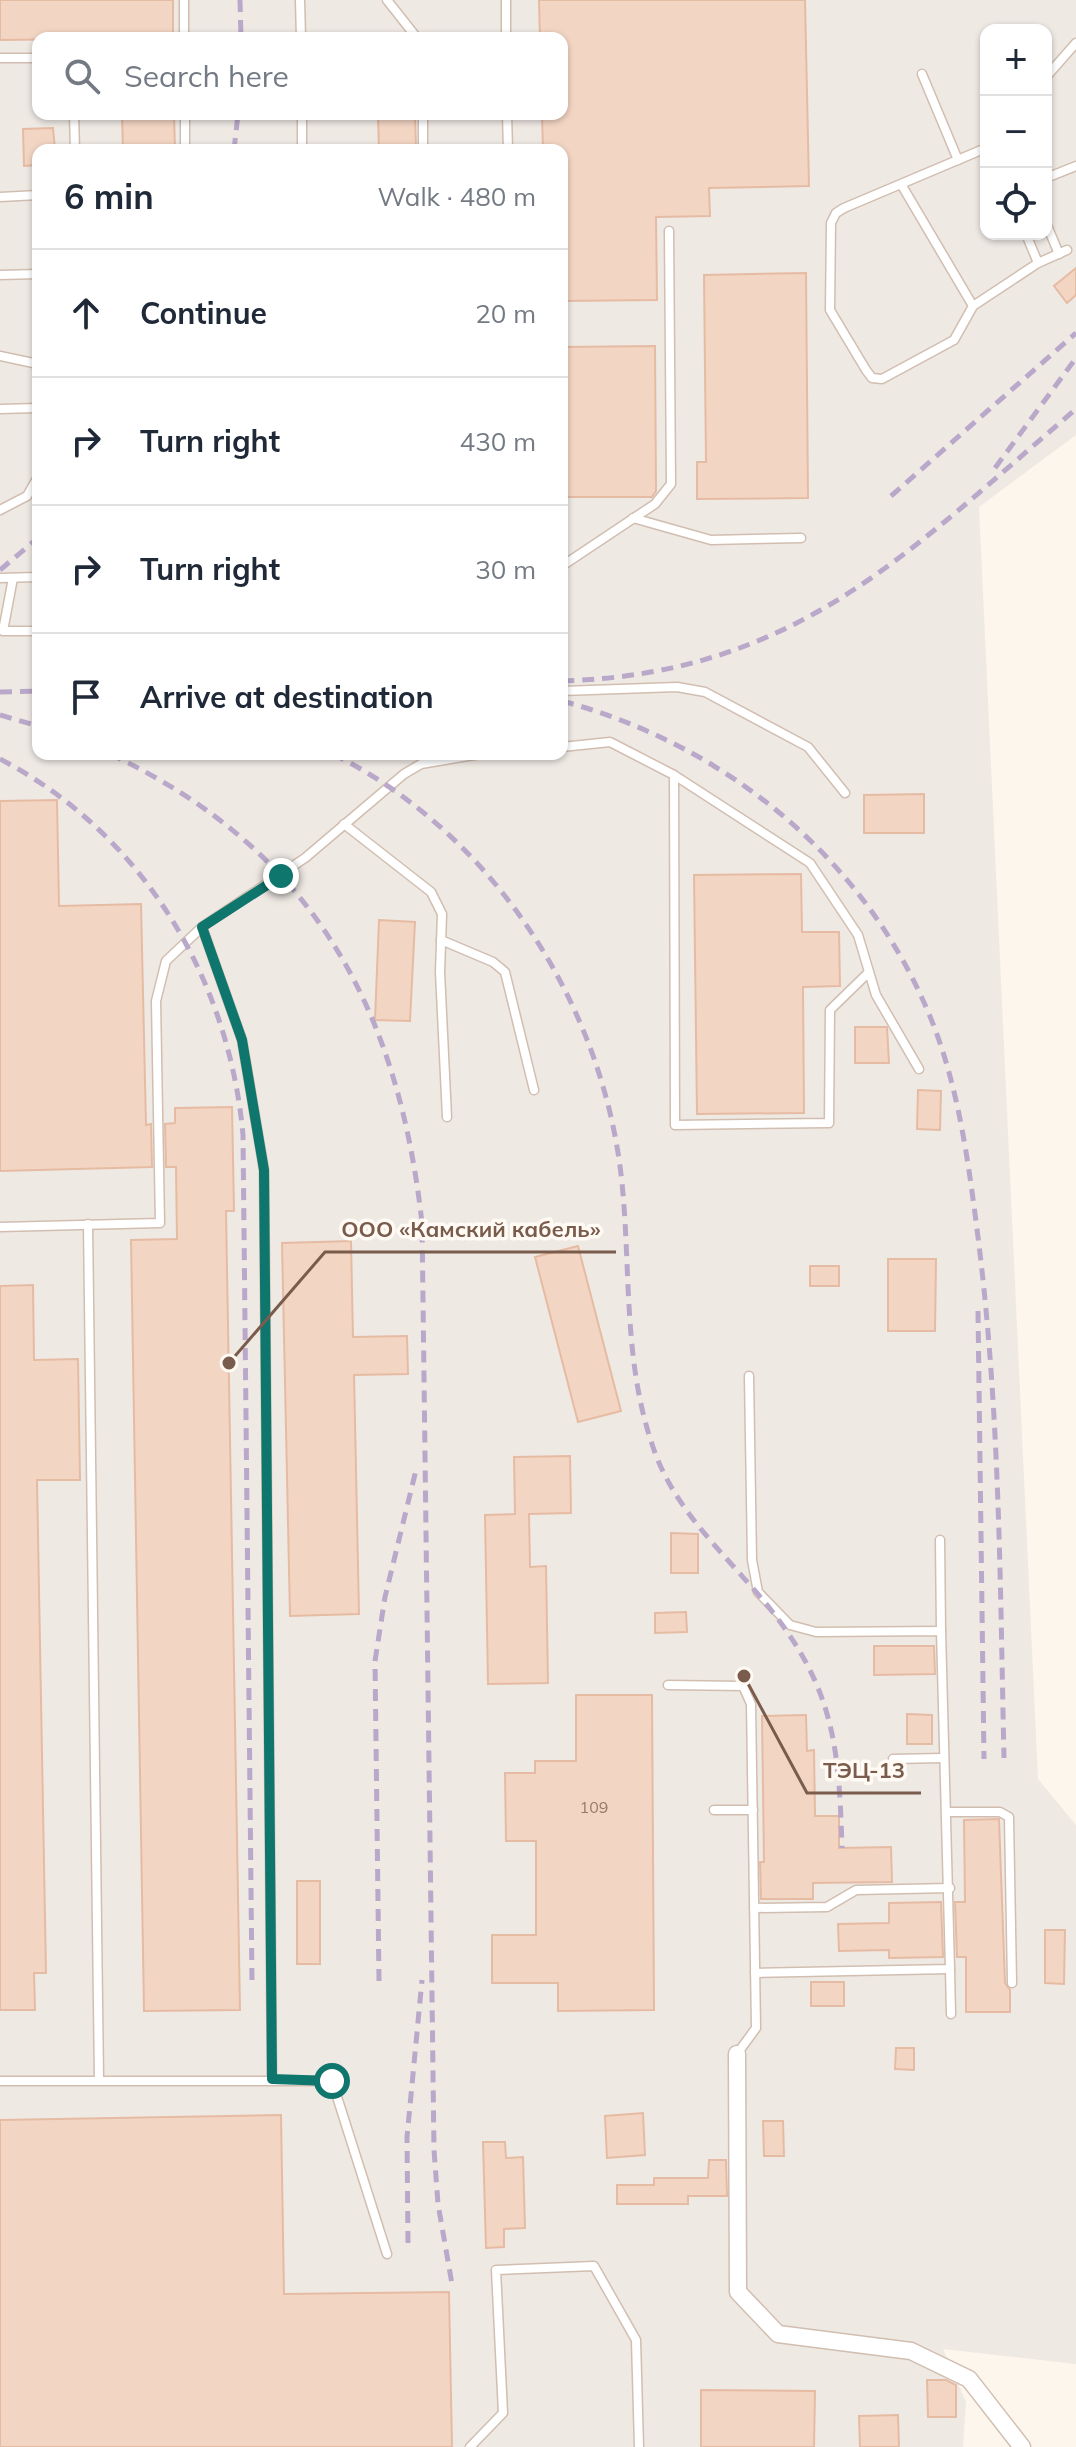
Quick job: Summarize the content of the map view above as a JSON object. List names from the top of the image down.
{
  "places": ["ООО «Камский кабель»", "ТЭЦ-13"],
  "house_numbers": ["109"],
  "page": {
    "map_buttons": ["+", "−"],
    "search": "Search here",
    "heading": ["6 min", "Walk · 480 m"],
    "list": [
      ["Continue", "20 m"],
      ["Turn right", "430 m"],
      ["Turn right", "30 m"],
      "Arrive at destination"
    ]
  }
}
